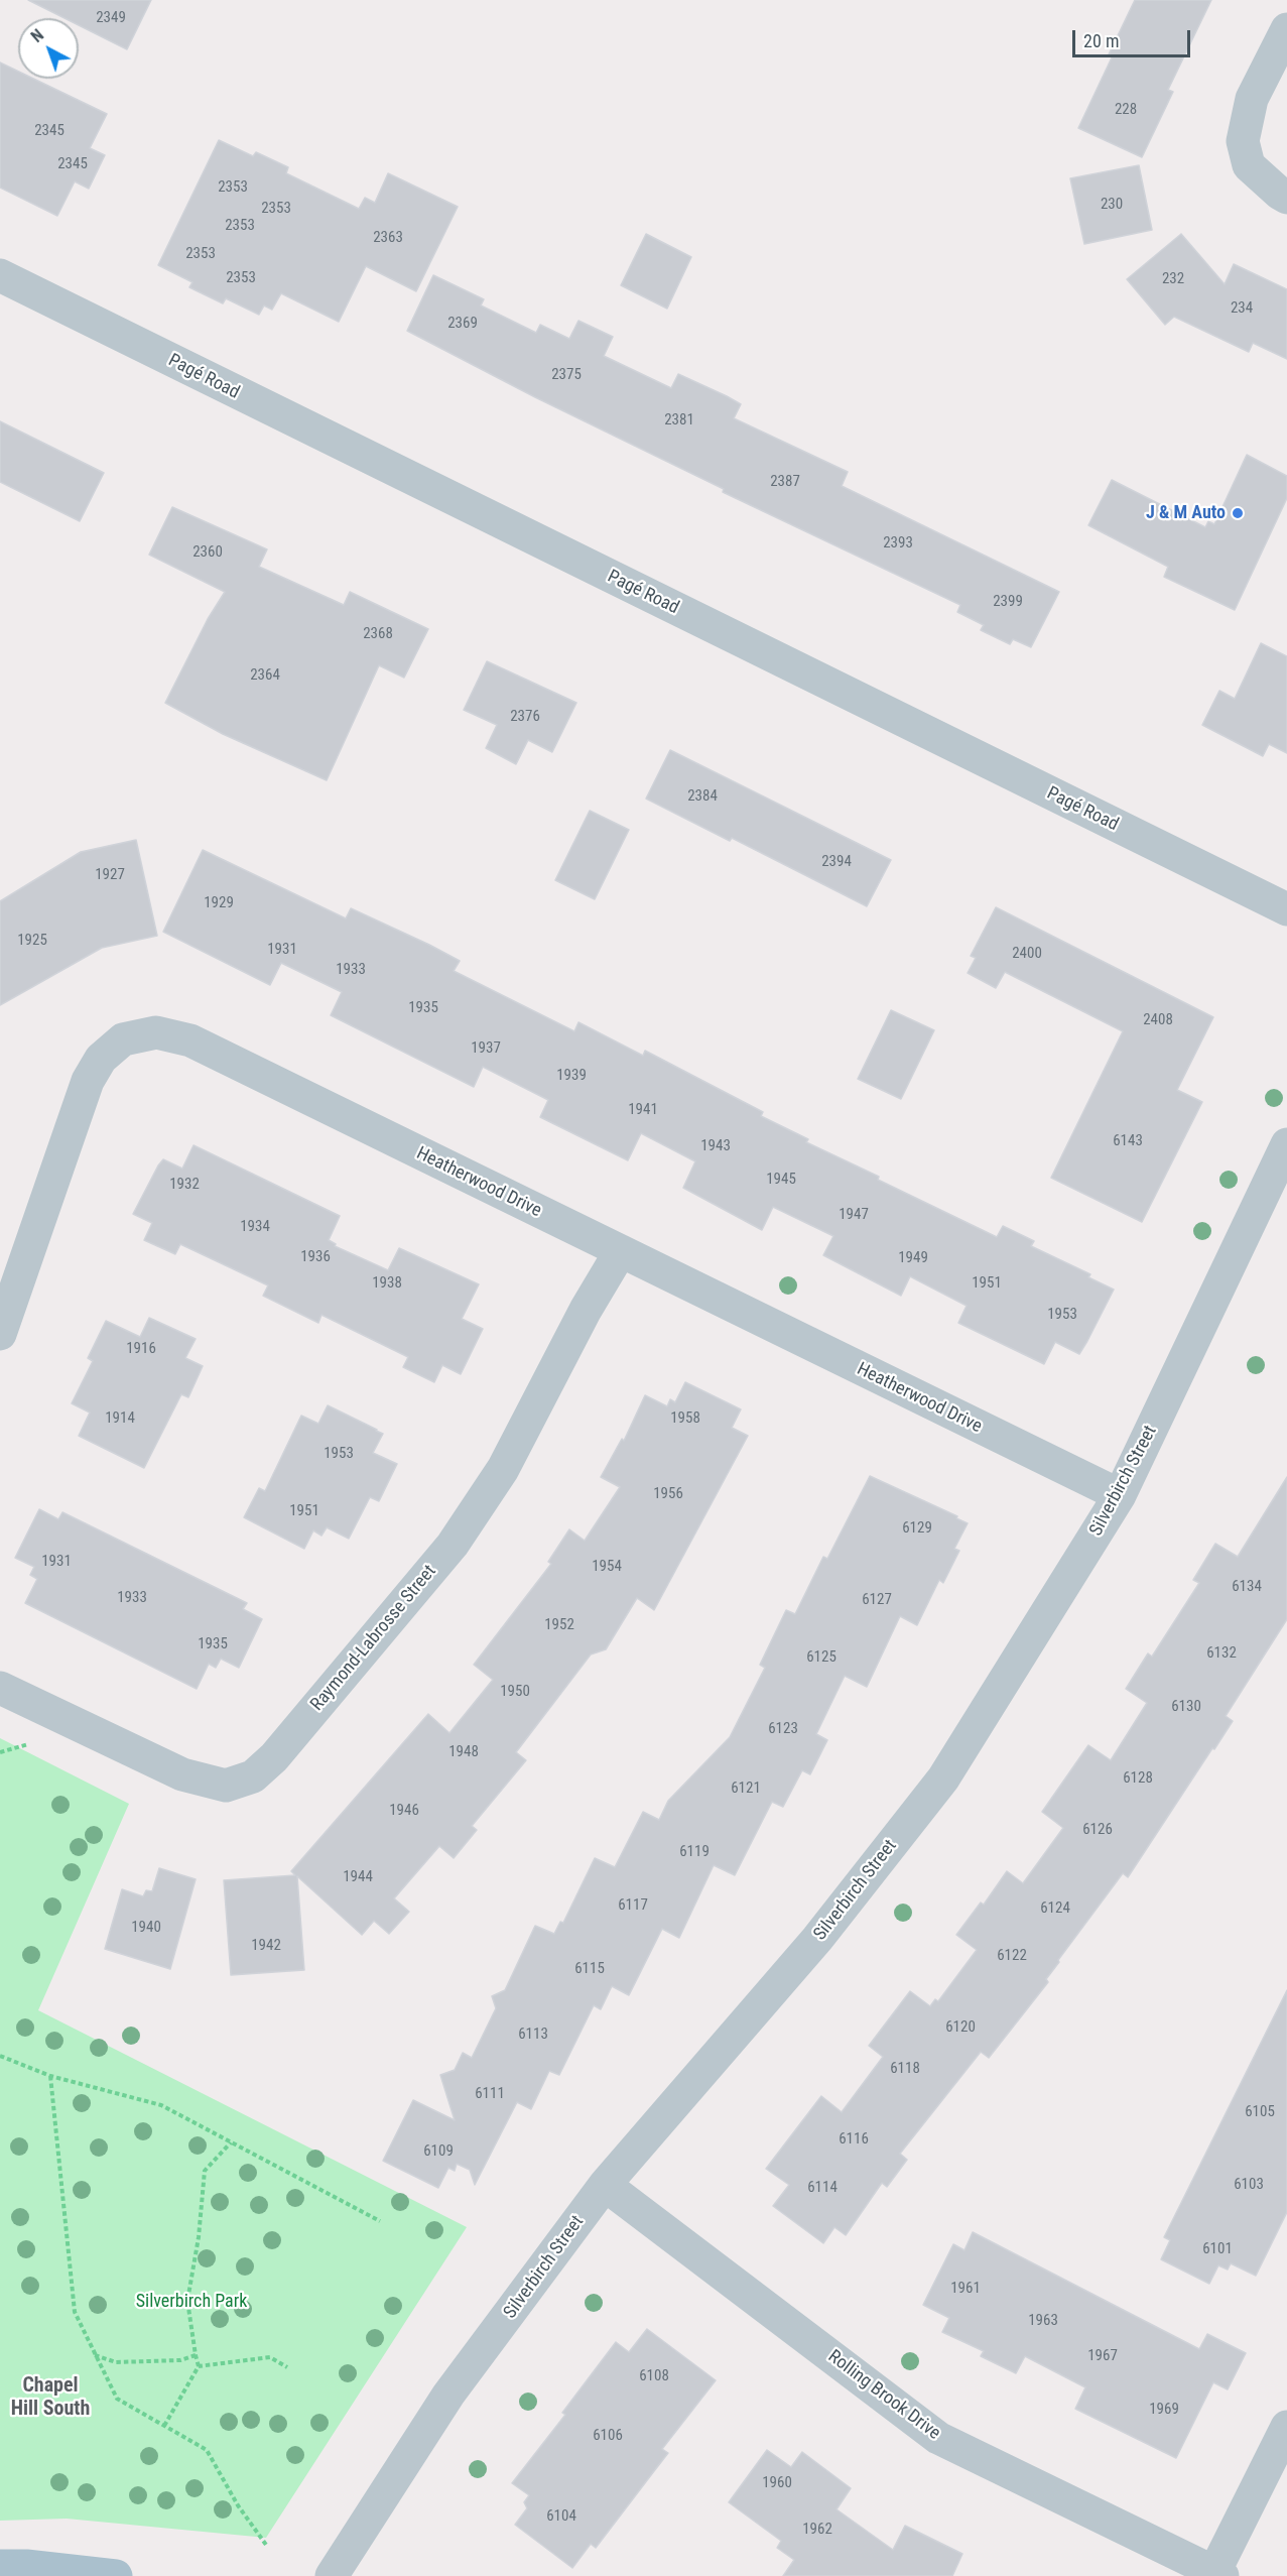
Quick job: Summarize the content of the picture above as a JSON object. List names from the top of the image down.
{
  "streets": {
    "street": [
      "Pagé Road",
      "Heatherwood Drive",
      "Silverbirch Street",
      "Raymond-Labrosse Street",
      "Rolling Brook Drive"
    ]
  },
  "crossings": [
    ["Heatherwood Drive", "Silverbirch Street"],
    ["Heatherwood Drive", "Raymond-Labrosse Street"],
    ["Silverbirch Street", "Rolling Brook Drive"]
  ],
  "districts": ["Chapel Hill South"],
  "parks": ["Silverbirch Park"],
  "places": ["J & M Auto"],
  "house_numbers": [
    "2349",
    "228",
    "2345",
    "2345",
    "2353",
    "230",
    "2353",
    "2353",
    "2363",
    "2353",
    "2353",
    "232",
    "234",
    "2369",
    "2375",
    "2381",
    "2387",
    "2393",
    "2360",
    "2399",
    "2368",
    "2364",
    "2376",
    "2384",
    "2394",
    "1927",
    "1929",
    "1925",
    "1931",
    "2400",
    "1933",
    "1935",
    "2408",
    "1937",
    "1939",
    "1941",
    "6143",
    "1943",
    "1945",
    "1932",
    "1947",
    "1934",
    "1936",
    "1949",
    "1938",
    "1951",
    "1953",
    "1916",
    "1914",
    "1958",
    "1953",
    "1956",
    "1951",
    "6129",
    "1931",
    "1954",
    "6134",
    "1933",
    "6127",
    "1952",
    "1935",
    "6132",
    "6125",
    "1950",
    "6130",
    "6123",
    "1948",
    "6128",
    "6121",
    "1946",
    "6126",
    "6119",
    "1944",
    "6117",
    "6124",
    "1940",
    "1942",
    "6122",
    "6115",
    "6120",
    "6113",
    "6118",
    "6111",
    "6105",
    "6116",
    "6109",
    "6103",
    "6114",
    "6101",
    "1961",
    "1963",
    "1967",
    "6108",
    "1969",
    "6106",
    "1960",
    "6104",
    "1962"
  ],
  "scale_bar": "20 m",
  "north": "top left"
}
